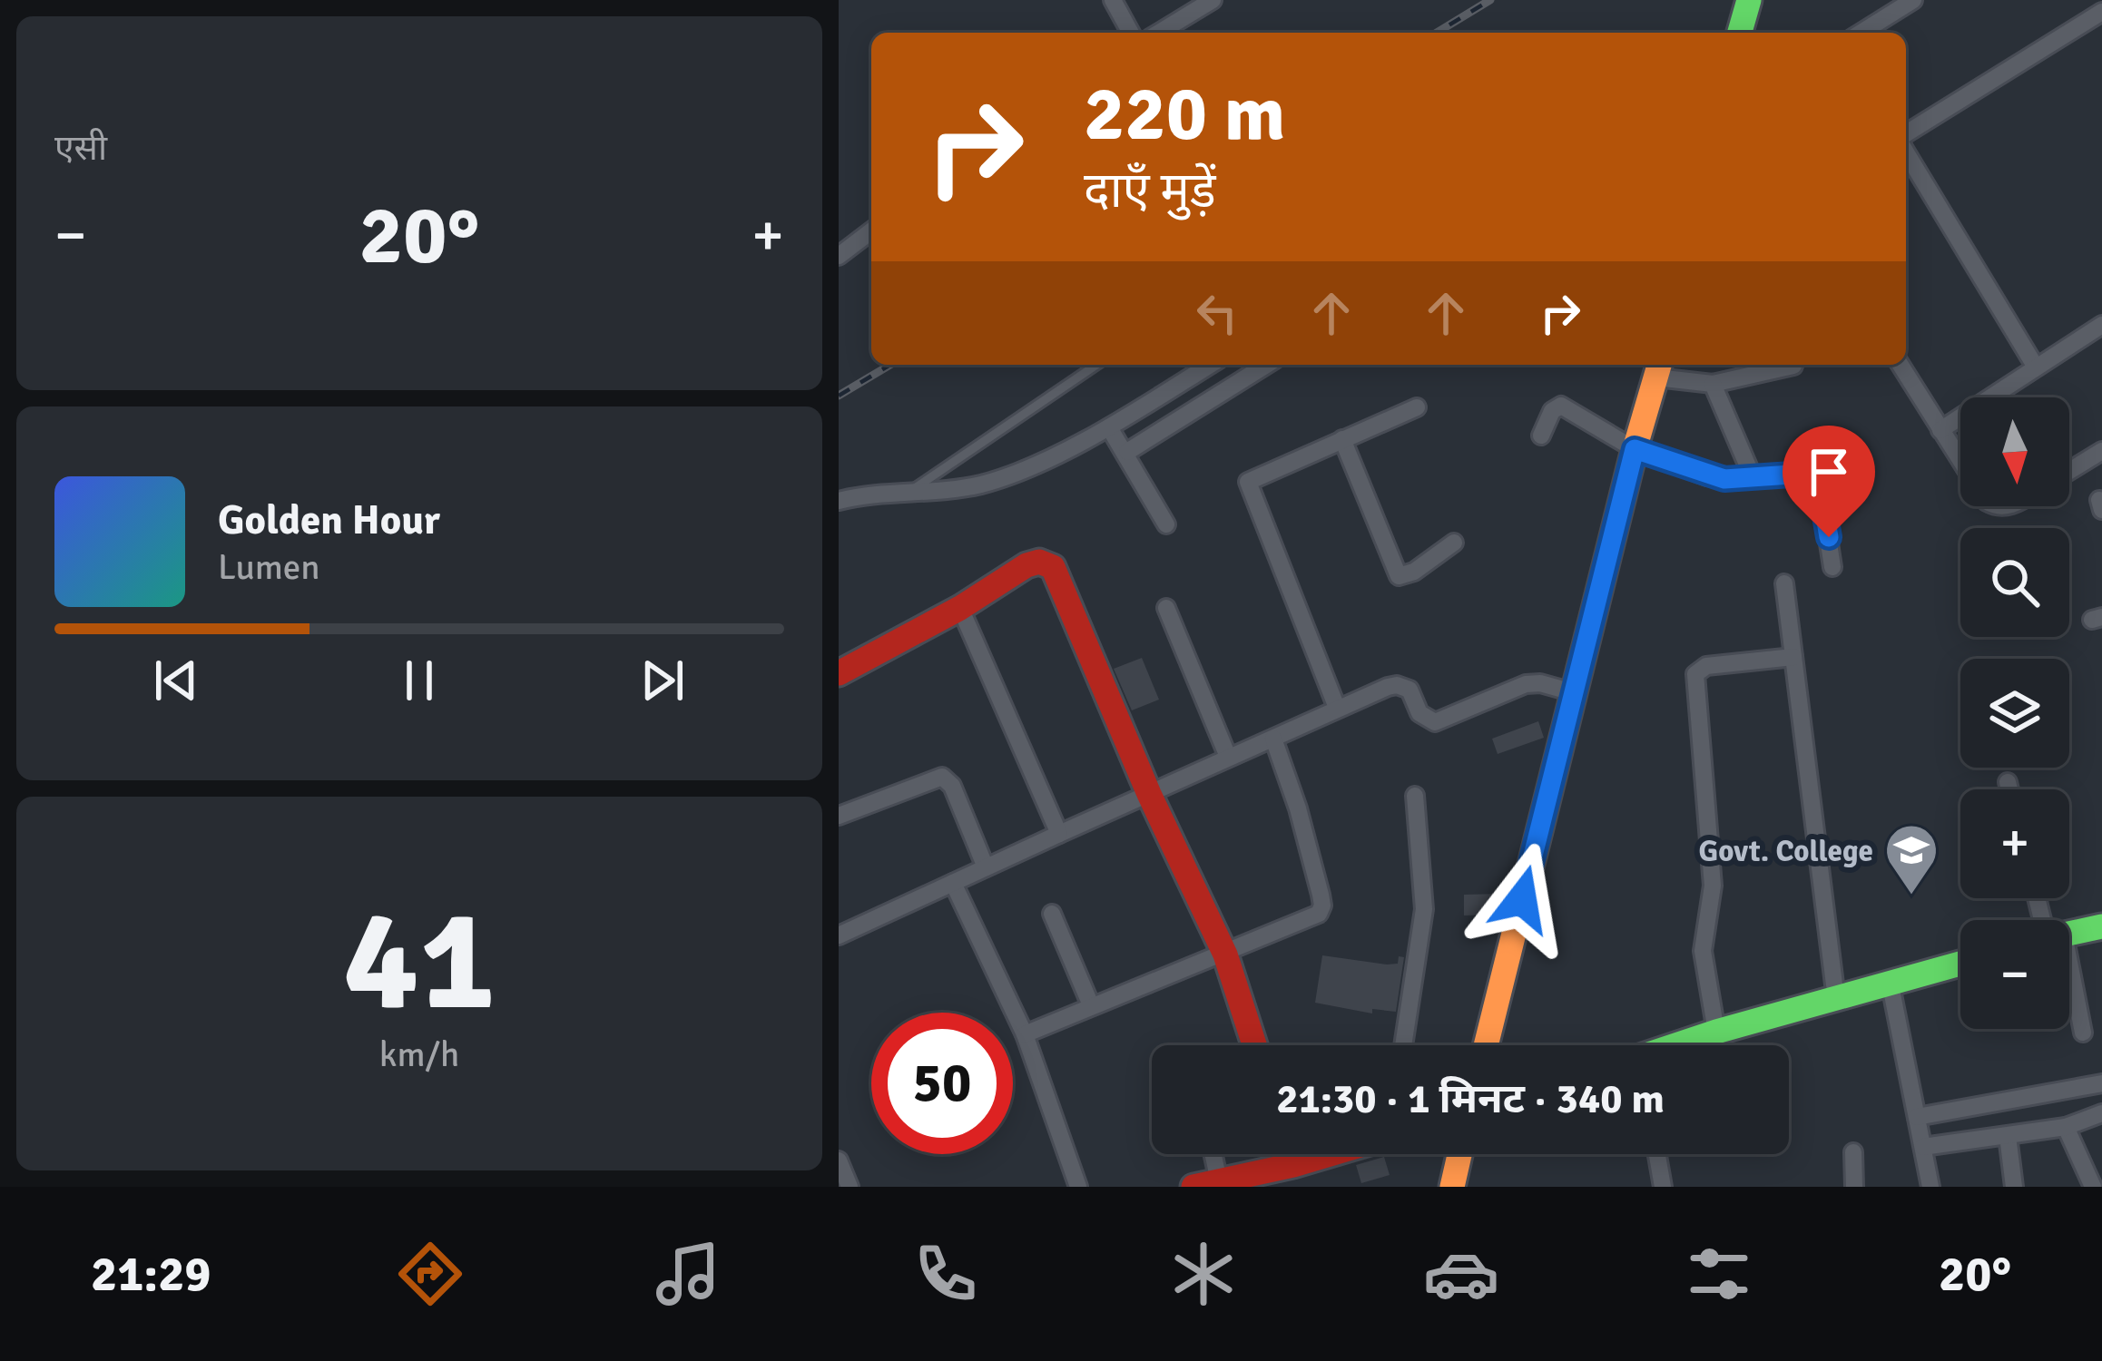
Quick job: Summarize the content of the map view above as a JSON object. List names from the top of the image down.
{
  "places": {
    "school or university": ["Govt. College"]
  },
  "north": "bottom",
  "page": {
    "tile": [
      "एसी",
      ["41", "km/h"]
    ],
    "turn": ["220 m", "दाएँ मुड़ें"],
    "heat": ["−", "20°", "+"],
    "map_buttons": ["+", "−"],
    "song": ["Golden Hour", "Lumen"],
    "limit": "50",
    "trip": "21:30 · 1 मिनट · 340 m",
    "tabs": ["21:29", "20°"]
  }
}
